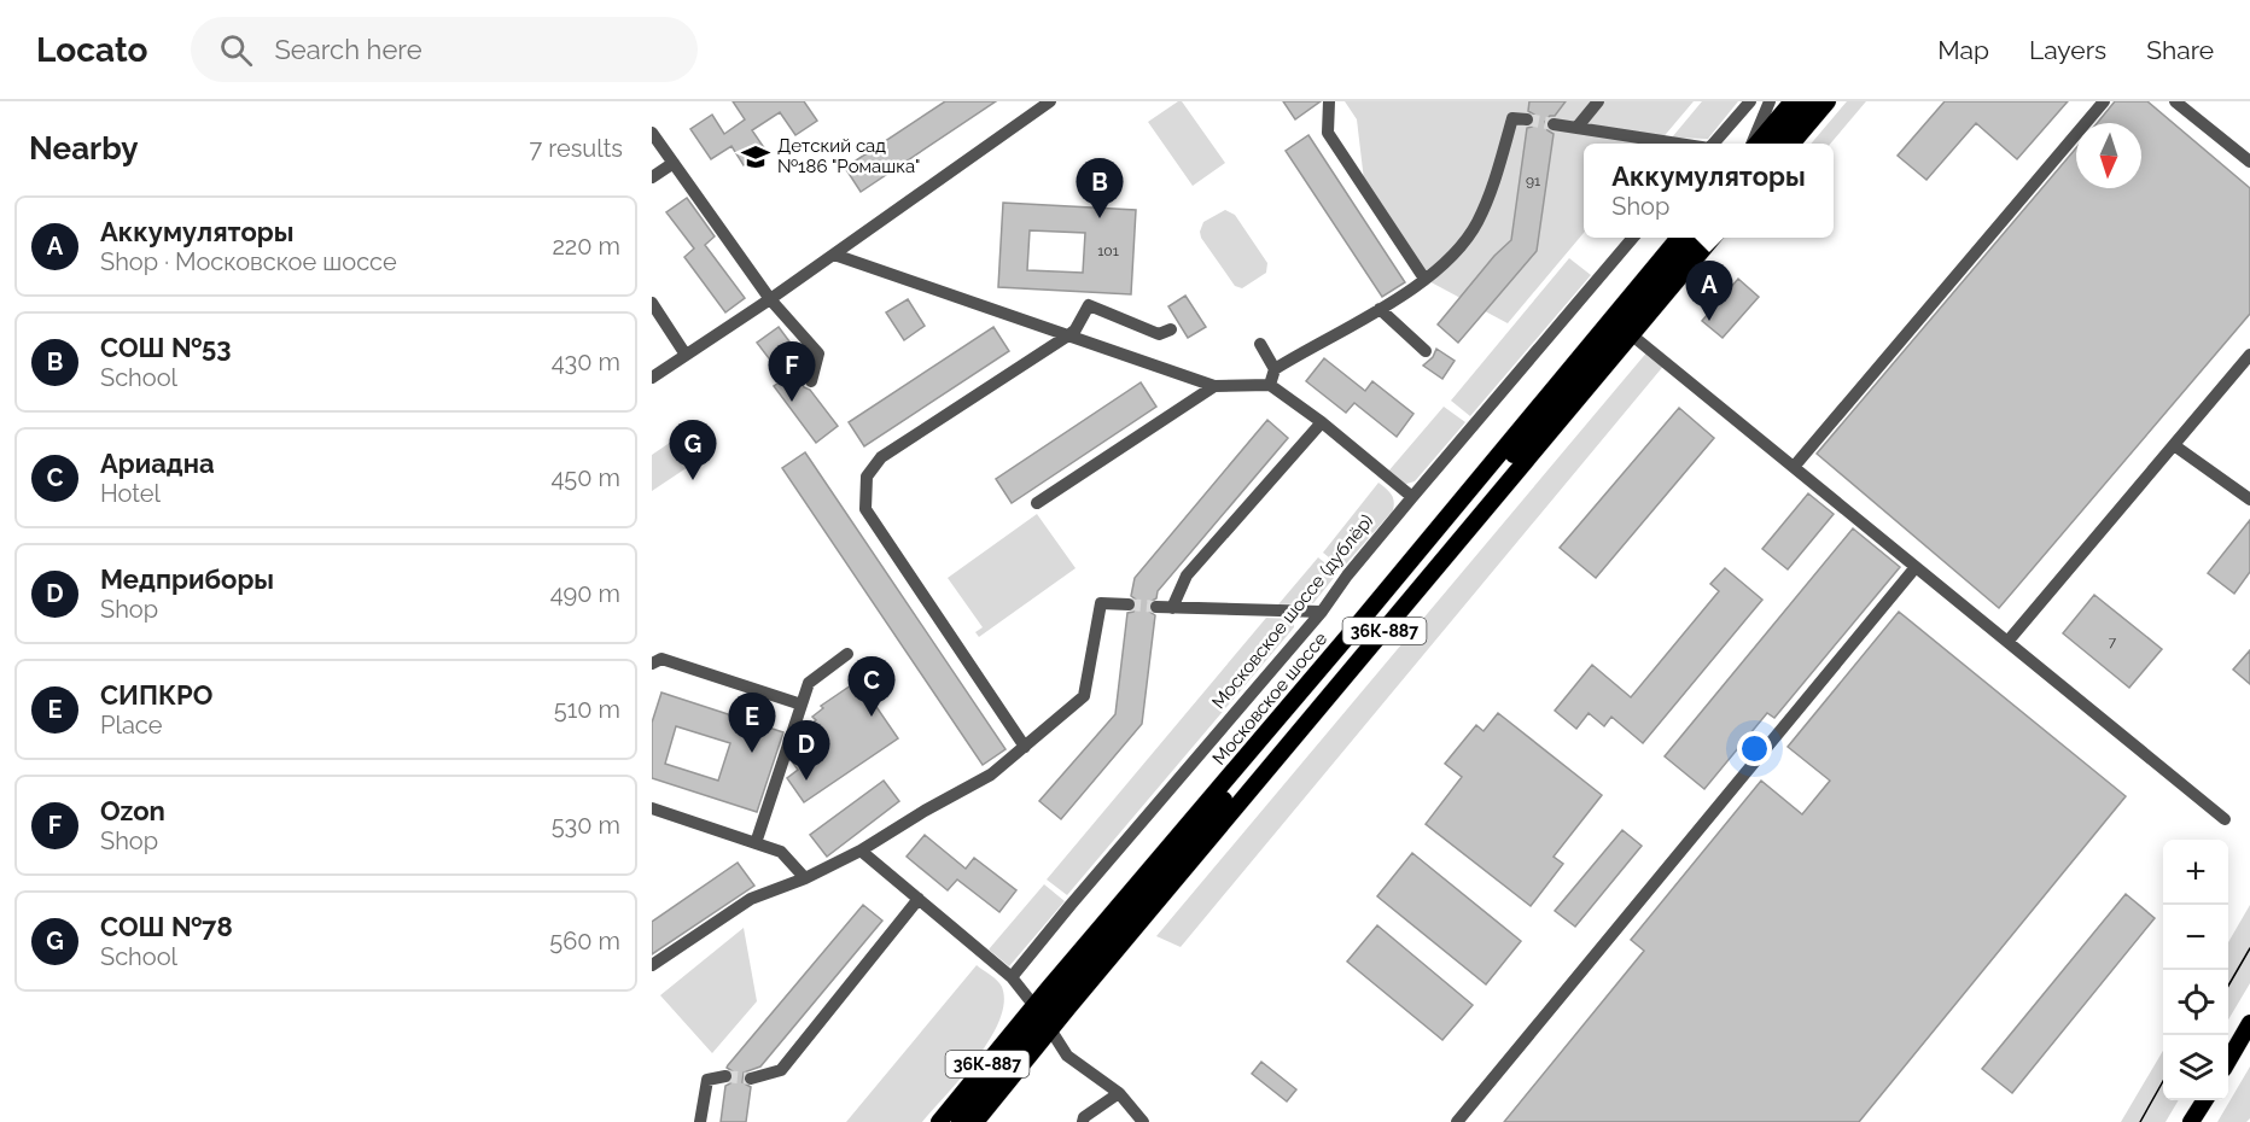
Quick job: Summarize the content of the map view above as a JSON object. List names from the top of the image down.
{
  "streets": {
    "main road": ["36К-887", "Московское шоссе"],
    "street": ["Московское шоссе (дублёр)"]
  },
  "places": {
    "school or university": ["Детский сад №186 \"Ромашка\""]
  },
  "house_numbers": ["91", "101", "7"],
  "north": "bottom",
  "page": {
    "header": "Locato",
    "search": "Search here",
    "nav": ["Map", "Layers", "Share"],
    "heading": ["Nearby", "7 results"],
    "popup": ["Аккумуляторы", "Shop"],
    "pins": [
      "B",
      "A",
      "F",
      "G",
      "C",
      "E",
      "D"
    ],
    "list": [
      {
        "mark": "A",
        "name": "Аккумуляторы",
        "note": "Shop · Московское шоссе",
        "value": "220 m"
      },
      {
        "mark": "B",
        "name": "СОШ №53",
        "note": "School",
        "value": "430 m"
      },
      {
        "mark": "C",
        "name": "Ариадна",
        "note": "Hotel",
        "value": "450 m"
      },
      {
        "mark": "D",
        "name": "Медприборы",
        "note": "Shop",
        "value": "490 m"
      },
      {
        "mark": "E",
        "name": "СИПКРО",
        "note": "Place",
        "value": "510 m"
      },
      {
        "mark": "F",
        "name": "Ozon",
        "note": "Shop",
        "value": "530 m"
      },
      {
        "mark": "G",
        "name": "СОШ №78",
        "note": "School",
        "value": "560 m"
      }
    ],
    "map_buttons": ["+", "−"]
  }
}
